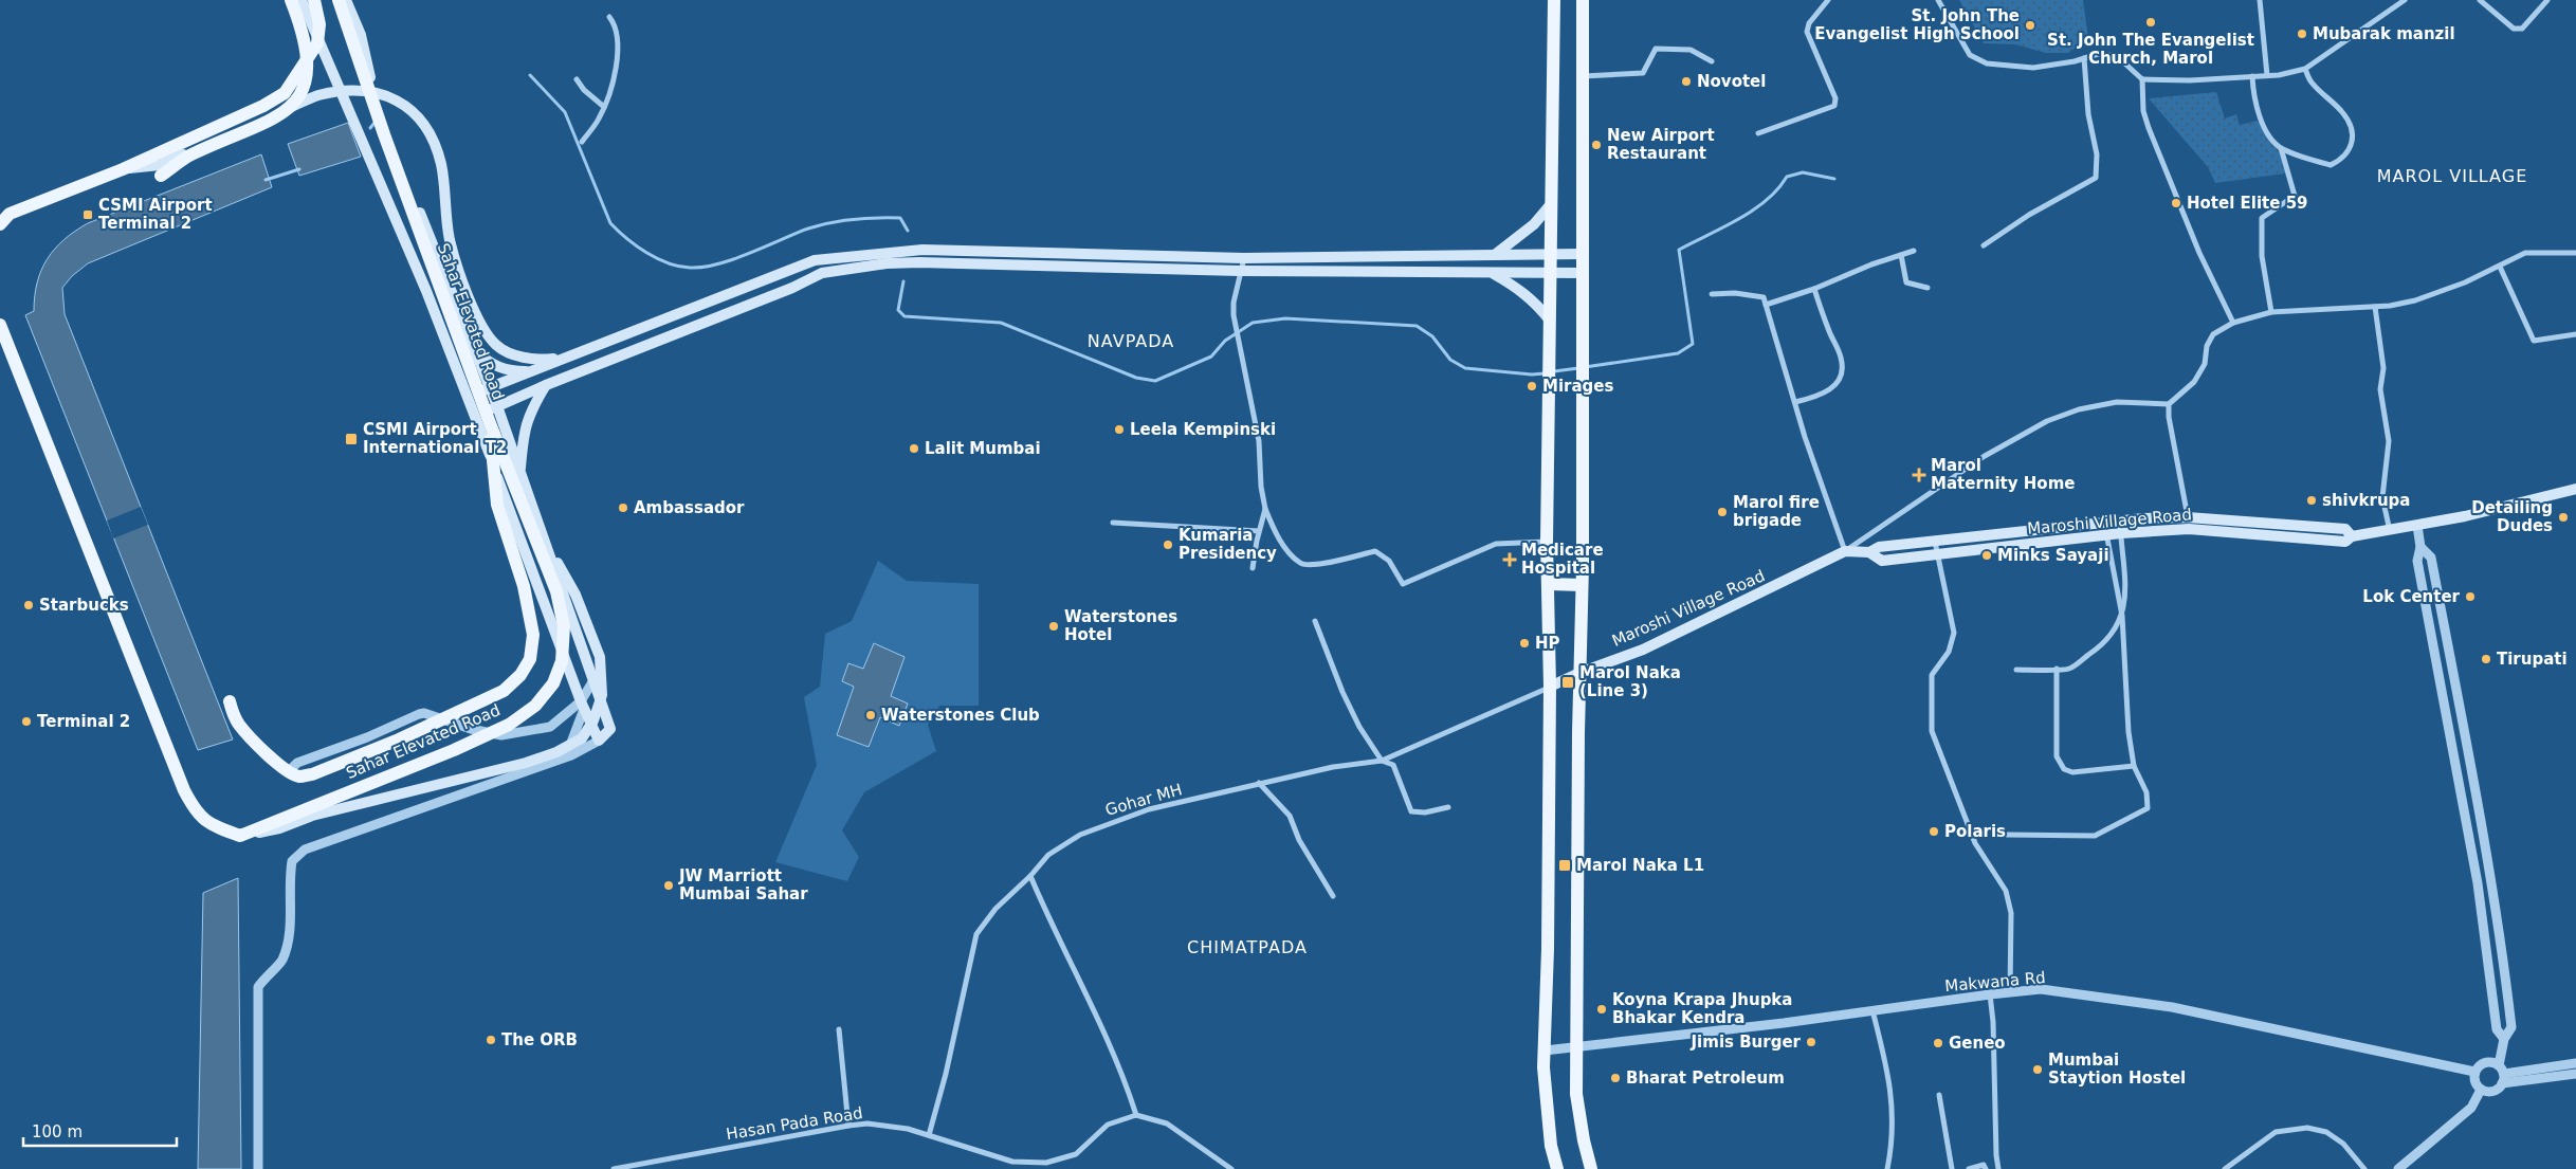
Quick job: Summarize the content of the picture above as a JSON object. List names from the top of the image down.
{
  "streets": {
    "main road": ["Sahar Elevated Road", "Maroshi Village Road"],
    "street": ["Gohar MH", "Makwana Rd", "Hasan Pada Road"]
  },
  "crossings": [
    ["Maroshi Village Road", "Gohar MH"],
    ["Gohar MH", "Hasan Pada Road"]
  ],
  "districts": ["MAROL VILLAGE", "NAVPADA", "CHIMATPADA"],
  "places": {
    "other": [
      "St. John The Evangelist Church, Marol",
      "St. John The Evangelist High School",
      "Mubarak manzil",
      "Novotel",
      "New Airport Restaurant",
      "Hotel Elite 59",
      "Mirages",
      "Leela Kempinski",
      "Lalit Mumbai",
      "shivkrupa",
      "Ambassador",
      "Marol fire brigade",
      "Detailing Dudes",
      "Kumaria Presidency",
      "Minks Sayaji",
      "Lok Center",
      "Starbucks",
      "Waterstones Hotel",
      "HP",
      "Tirupati",
      "Waterstones Club",
      "Terminal 2",
      "Polaris",
      "JW Marriott Mumbai Sahar",
      "Koyna Krapa Jhupka Bhakar Kendra",
      "The ORB",
      "Jimis Burger",
      "Geneo",
      "Mumbai Staytion Hostel",
      "Bharat Petroleum"
    ],
    "transit": [
      "CSMI Airport Terminal 2",
      "CSMI Airport International T2",
      "Marol Naka (Line 3)",
      "Marol Naka L1"
    ],
    "health": ["Marol Maternity Home", "Medicare Hospital"]
  },
  "scale_bar": "100 m"
}
